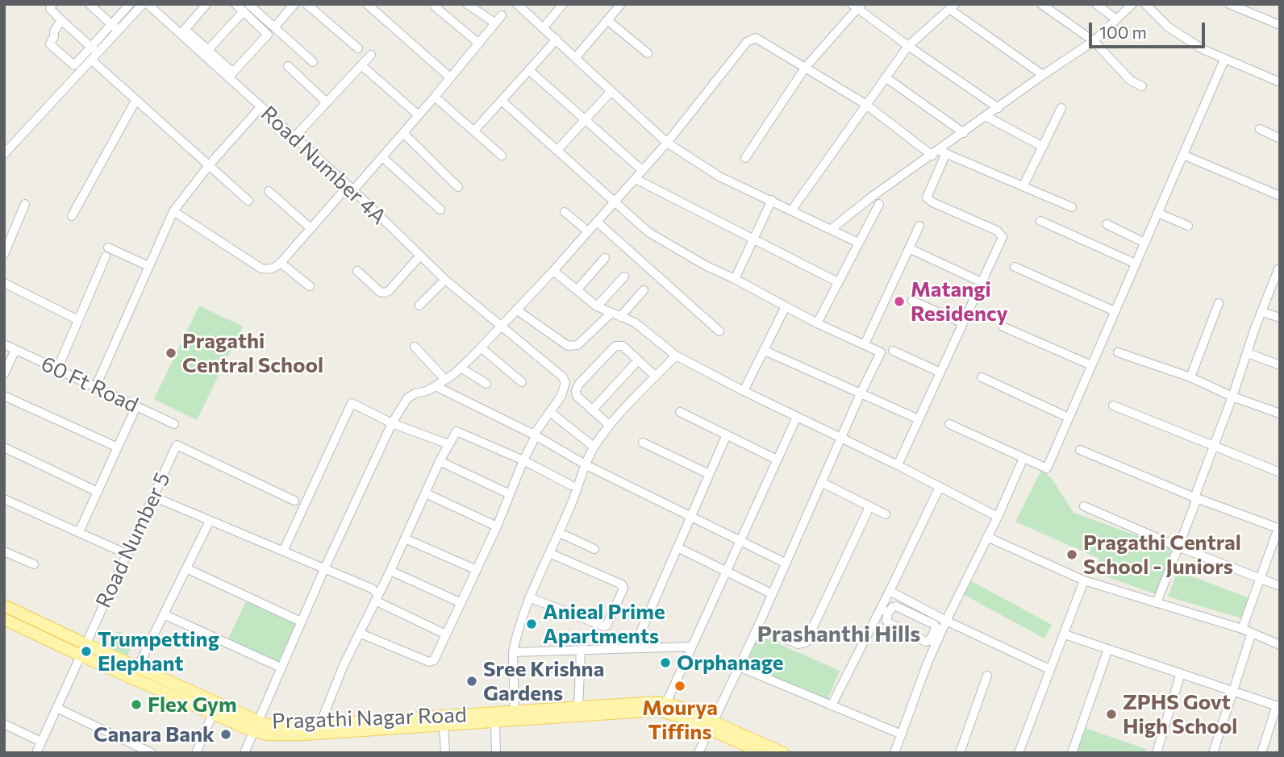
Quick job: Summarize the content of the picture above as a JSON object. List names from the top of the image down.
{
  "streets": {
    "main road": ["Pragathi Nagar Road"],
    "street": ["Road Number 4A", "60 Ft Road", "Road Number 5"]
  },
  "crossings": [
    ["Road Number 5", "Pragathi Nagar Road"]
  ],
  "districts": ["Prashanthi Hills"],
  "places": [
    "Matangi Residency",
    "Pragathi Central School",
    "Pragathi Central School - Juniors",
    "Anieal Prime Apartments",
    "Trumpetting Elephant",
    "Orphanage",
    "Sree Krishna Gardens",
    "Mourya Tiffins",
    "Flex Gym",
    "ZPHS Govt High School",
    "Canara Bank"
  ],
  "scale_bar": "100 m"
}
